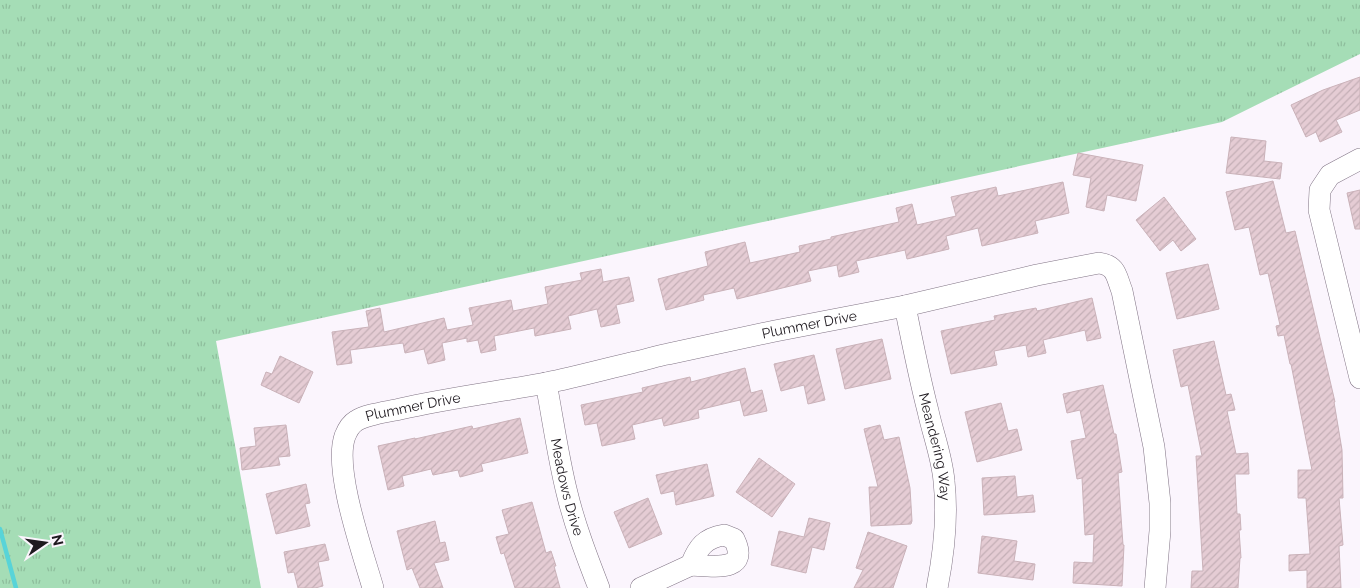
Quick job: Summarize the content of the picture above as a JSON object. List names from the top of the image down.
{
  "streets": {
    "street": ["Plummer Drive", "Meandering Way", "Meadows Drive"]
  },
  "crossings": [
    ["Plummer Drive", "Meandering Way"],
    ["Plummer Drive", "Meadows Drive"]
  ],
  "north": "right"
}
